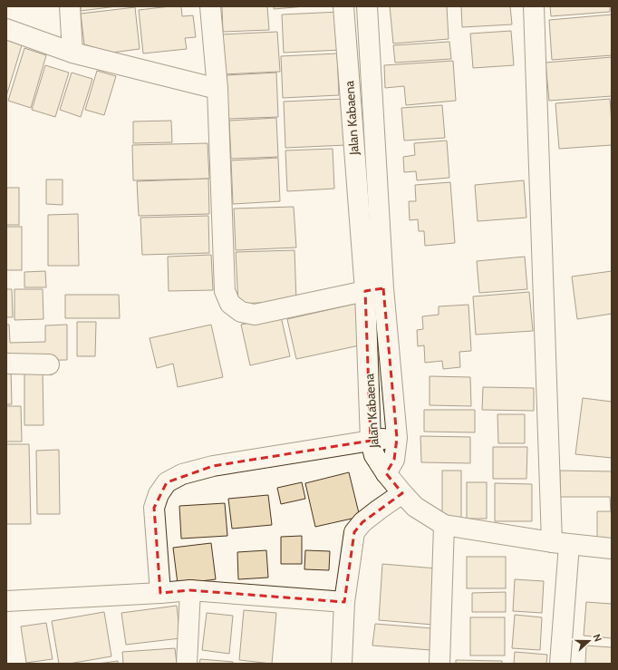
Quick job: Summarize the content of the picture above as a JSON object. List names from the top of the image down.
{
  "streets": {
    "street": ["Jalan Kabaena"]
  },
  "north": "right"
}
